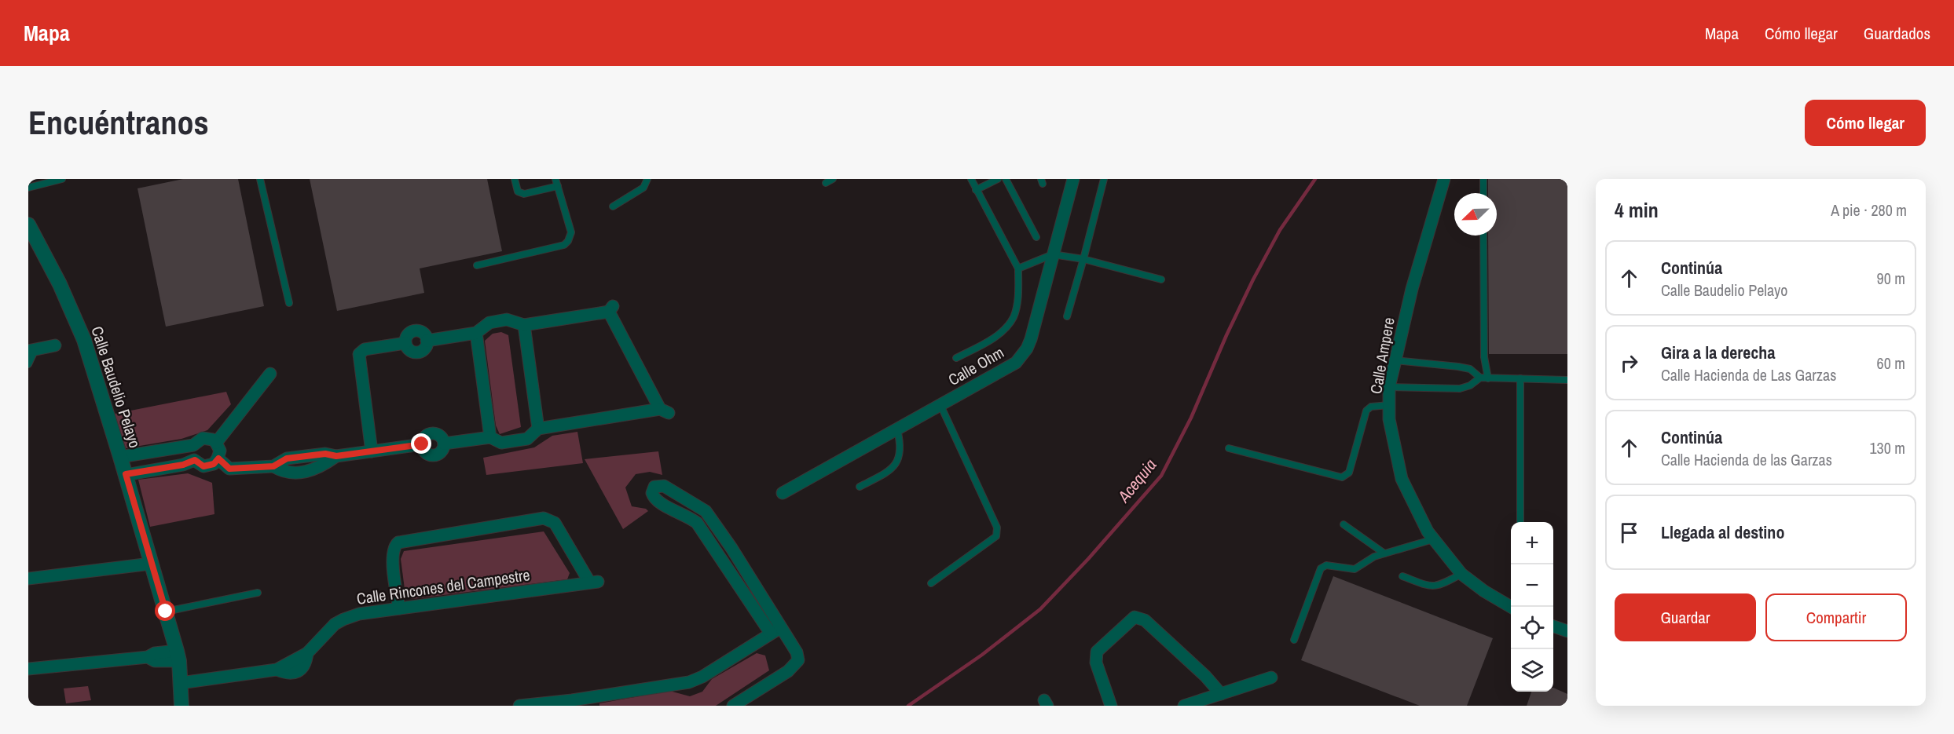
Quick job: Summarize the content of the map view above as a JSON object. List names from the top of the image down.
{
  "streets": {
    "street": [
      "Calle Ampere",
      "Calle Ohm",
      "Calle Baudelio Pelayo",
      "Calle Rincones del Campestre"
    ]
  },
  "crossings": [
    ["Calle Baudelio Pelayo", "Calle Rincones del Campestre"]
  ],
  "water": ["Acequia"],
  "north": "bottom left",
  "page": {
    "header": "Mapa",
    "nav": ["Mapa", "Cómo llegar", "Guardados"],
    "buttons": [
      "Cómo llegar",
      ["Guardar", "Compartir"]
    ],
    "title": "Encuéntranos",
    "heading": ["4 min", "A pie · 280 m"],
    "list": [
      ["Continúa", "Calle Baudelio Pelayo", "90 m"],
      ["Gira a la derecha", "Calle Hacienda de Las Garzas", "60 m"],
      ["Continúa", "Calle Hacienda de las Garzas", "130 m"],
      "Llegada al destino"
    ],
    "map_buttons": ["+", "−"]
  }
}
